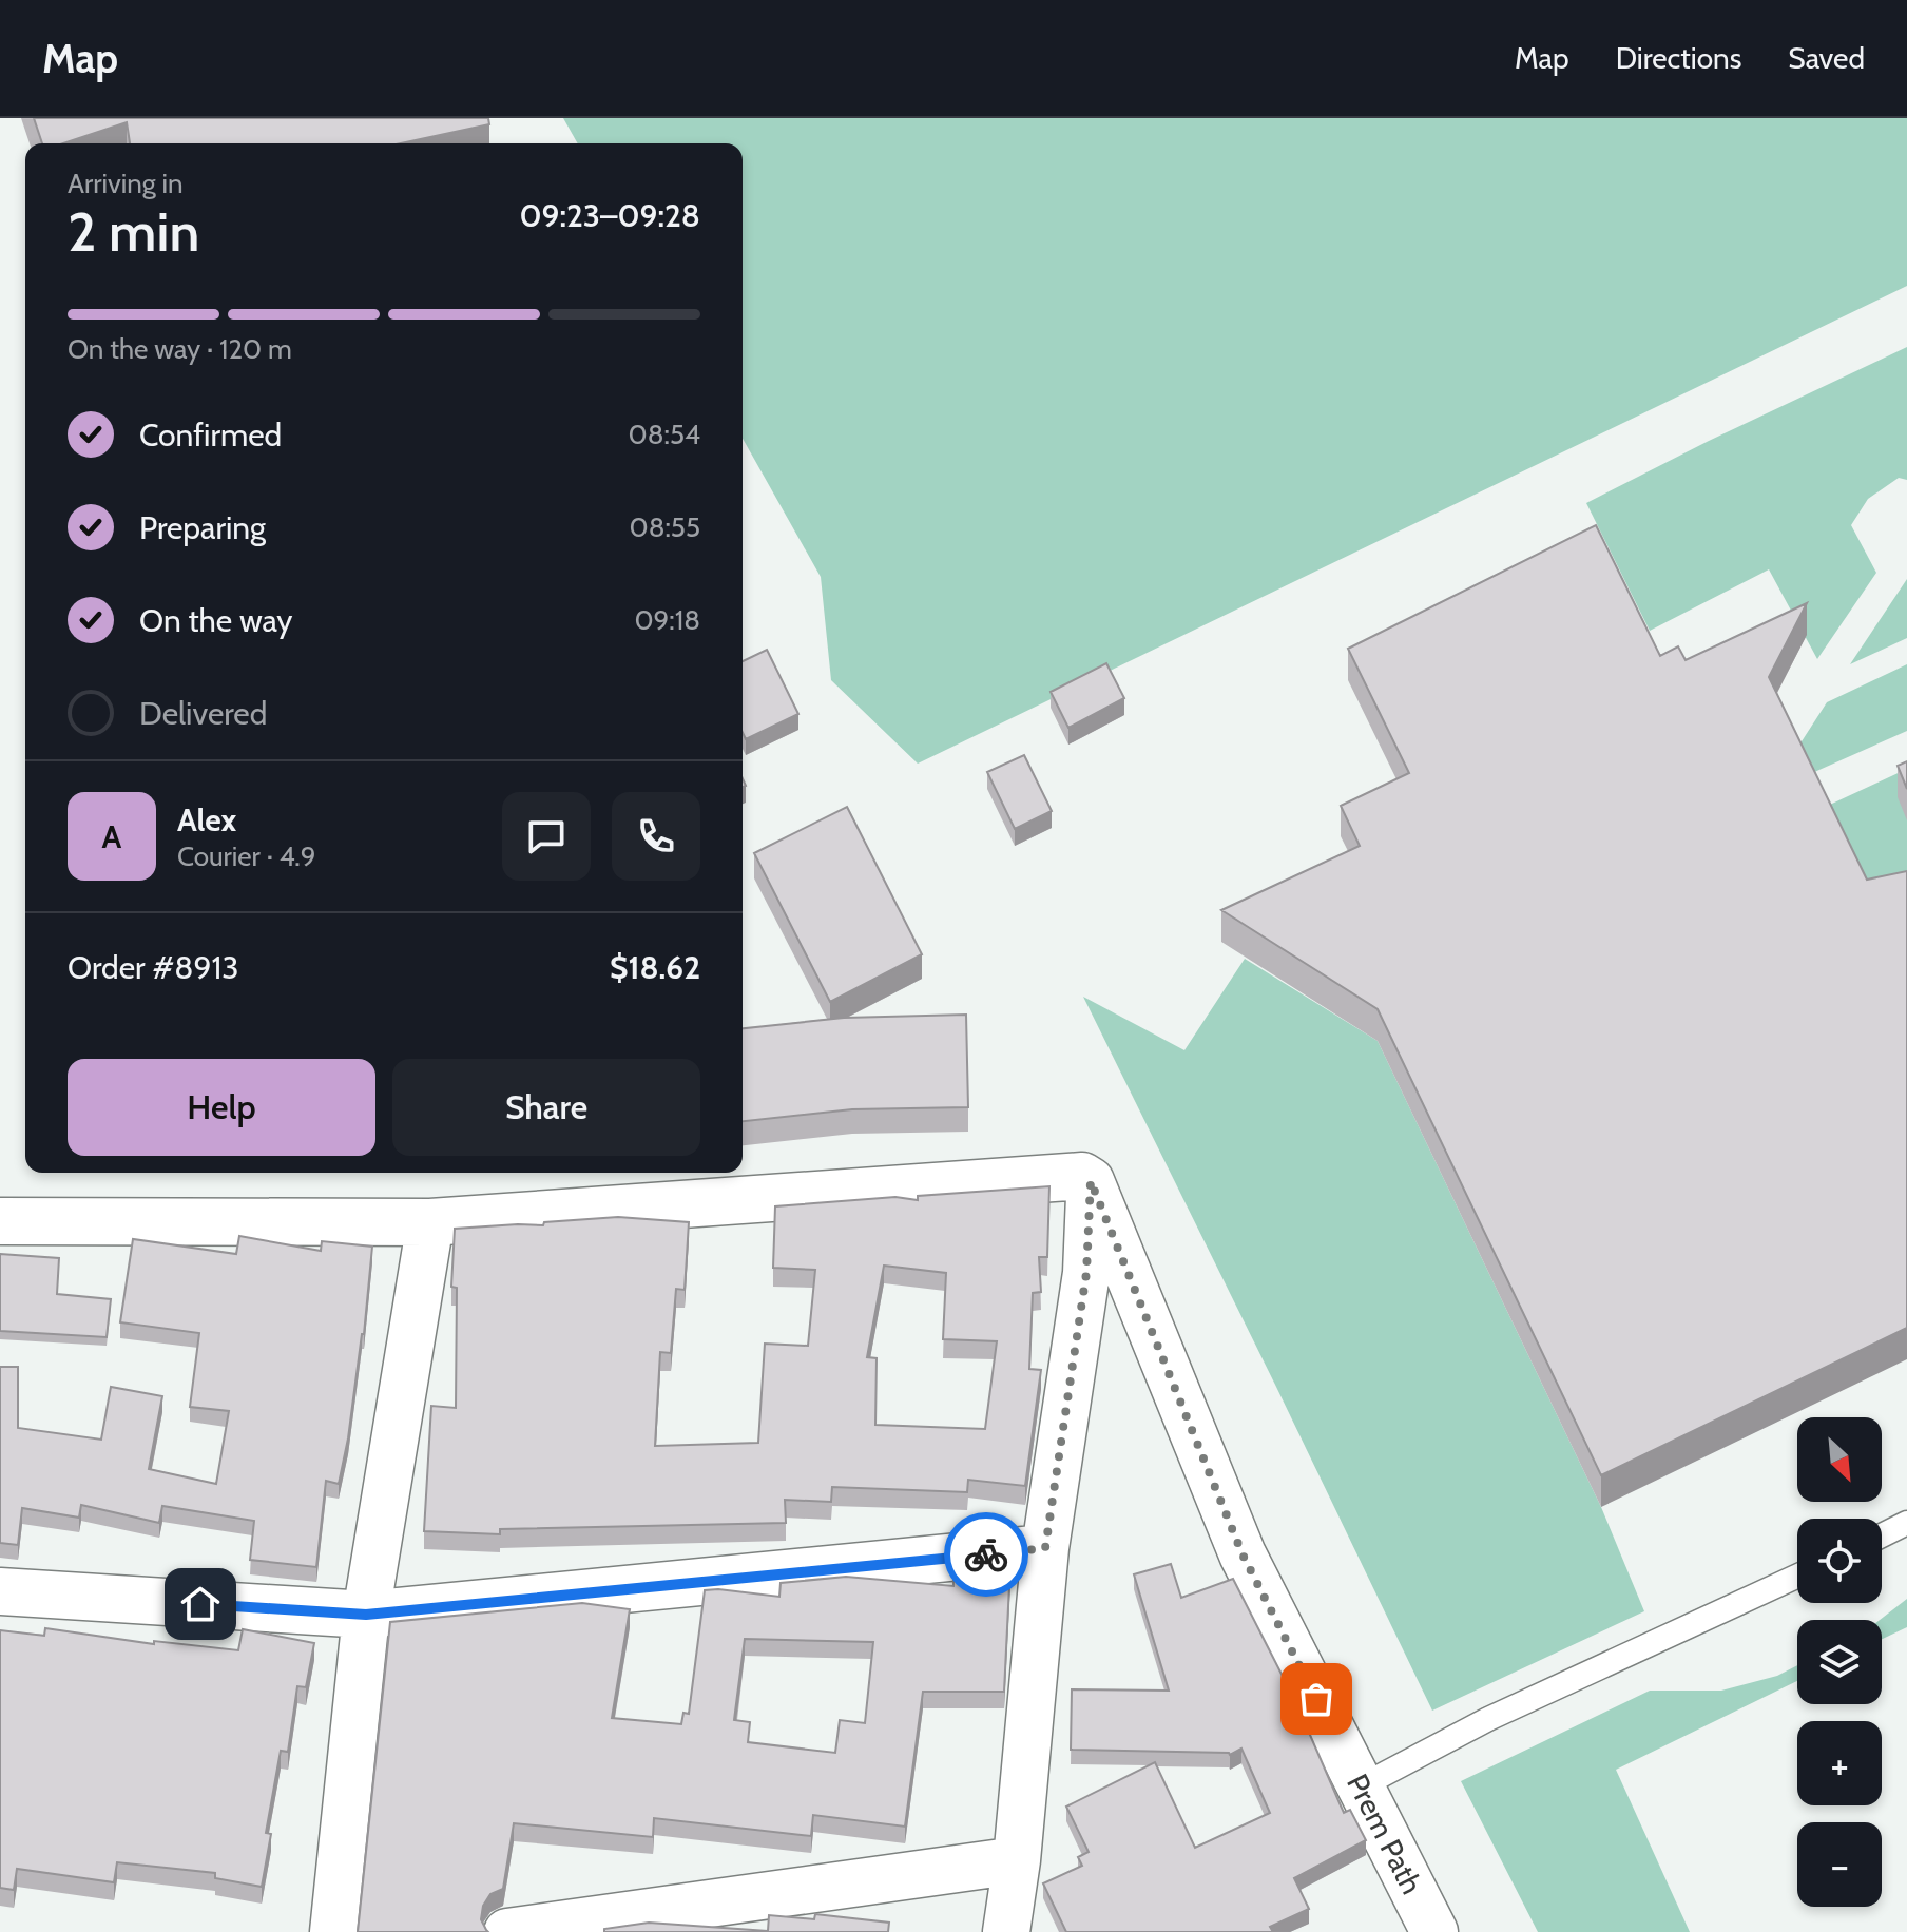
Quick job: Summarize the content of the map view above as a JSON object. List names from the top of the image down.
{
  "streets": {
    "street": ["Prem Path"]
  },
  "north": "bottom right",
  "page": {
    "header": "Map",
    "nav": ["Map", "Directions", "Saved"],
    "heading": ["2 min", "Arriving in", "09:23–09:28"],
    "panel": [
      "Alex",
      "Courier · 4.9",
      "Order #8913",
      "$18.62"
    ],
    "bar": "On the way · 120 m",
    "list": [
      ["Confirmed", "08:54"],
      ["Preparing", "08:55"],
      ["On the way", "09:18"],
      "Delivered"
    ],
    "round": "A",
    "buttons": ["Help", "Share"],
    "map_buttons": ["+", "−"]
  }
}
